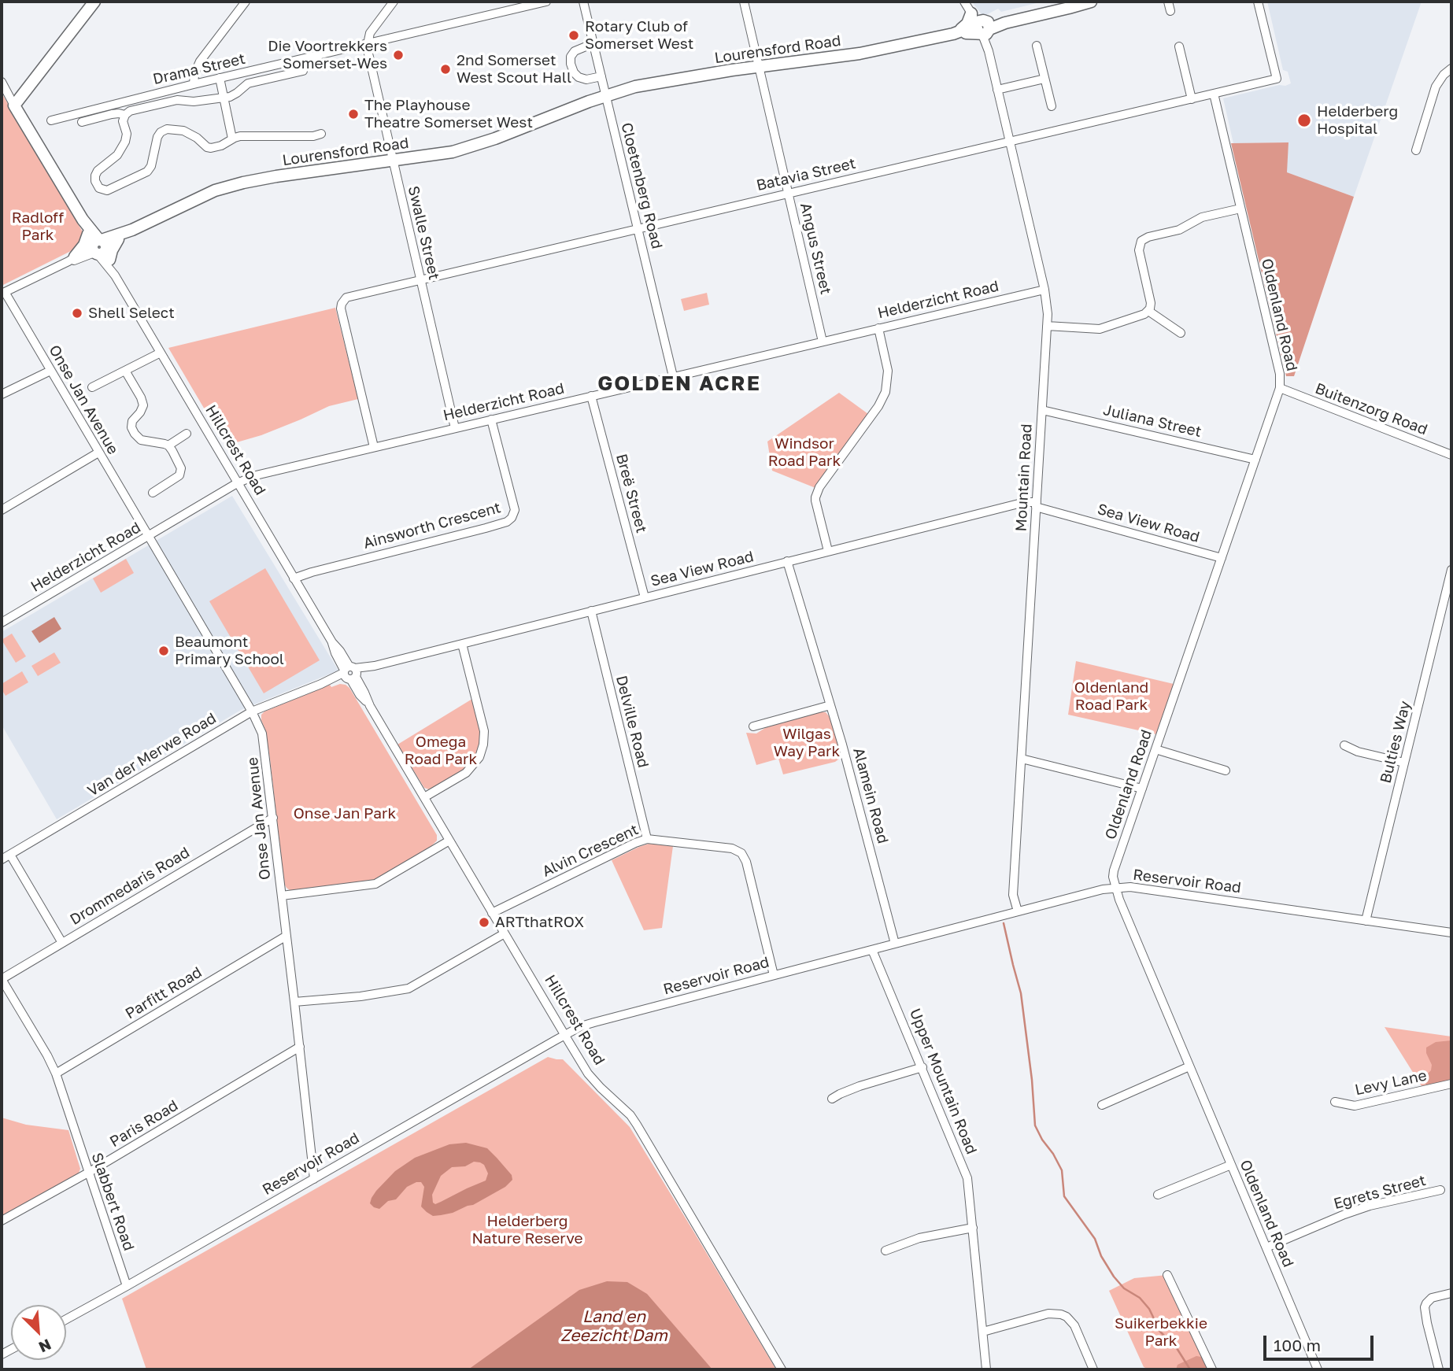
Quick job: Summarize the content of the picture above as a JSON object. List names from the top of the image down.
{
  "streets": {
    "street": [
      "Lourensford Road",
      "Drama Street",
      "Batavia Street",
      "Cloetenberg Road",
      "Swalle Street",
      "Angus Street",
      "Helderzicht Road",
      "Oldenland Road",
      "Onse Jan Avenue",
      "Buitenzorg Road",
      "Juliana Street",
      "Hillcrest Road",
      "Mountain Road",
      "Breë Street",
      "Sea View Road",
      "Ainsworth Crescent",
      "Delville Road",
      "Bulties Way",
      "Van der Merwe Road",
      "Alamein Road",
      "Alvin Crescent",
      "Reservoir Road",
      "Drommedaris Road",
      "Parfitt Road",
      "Upper Mountain Road",
      "Levy Lane",
      "Paris Road",
      "Egrets Street",
      "Slabbert Road"
    ]
  },
  "crossings": [
    ["Lourensford Road", "Cloetenberg Road"],
    ["Lourensford Road", "Swalle Street"],
    ["Lourensford Road", "Angus Street"],
    ["Lourensford Road", "Onse Jan Avenue"],
    ["Lourensford Road", "Hillcrest Road"],
    ["Lourensford Road", "Mountain Road"],
    ["Drama Street", "Swalle Street"],
    ["Batavia Street", "Cloetenberg Road"],
    ["Batavia Street", "Swalle Street"],
    ["Batavia Street", "Angus Street"],
    ["Batavia Street", "Helderzicht Road"],
    ["Batavia Street", "Oldenland Road"],
    ["Batavia Street", "Mountain Road"],
    ["Cloetenberg Road", "Helderzicht Road"],
    ["Swalle Street", "Helderzicht Road"],
    ["Angus Street", "Helderzicht Road"],
    ["Helderzicht Road", "Onse Jan Avenue"],
    ["Helderzicht Road", "Hillcrest Road"],
    ["Helderzicht Road", "Mountain Road"],
    ["Helderzicht Road", "Breë Street"],
    ["Helderzicht Road", "Ainsworth Crescent"],
    ["Oldenland Road", "Buitenzorg Road"],
    ["Oldenland Road", "Juliana Street"],
    ["Oldenland Road", "Sea View Road"],
    ["Oldenland Road", "Reservoir Road"],
    ["Oldenland Road", "Egrets Street"],
    ["Onse Jan Avenue", "Van der Merwe Road"],
    ["Onse Jan Avenue", "Reservoir Road"],
    ["Onse Jan Avenue", "Drommedaris Road"],
    ["Onse Jan Avenue", "Parfitt Road"],
    ["Onse Jan Avenue", "Paris Road"],
    ["Juliana Street", "Mountain Road"],
    ["Hillcrest Road", "Sea View Road"],
    ["Hillcrest Road", "Ainsworth Crescent"],
    ["Hillcrest Road", "Van der Merwe Road"],
    ["Hillcrest Road", "Alvin Crescent"],
    ["Hillcrest Road", "Reservoir Road"],
    ["Mountain Road", "Sea View Road"],
    ["Mountain Road", "Reservoir Road"],
    ["Breë Street", "Sea View Road"],
    ["Sea View Road", "Delville Road"],
    ["Sea View Road", "Van der Merwe Road"],
    ["Sea View Road", "Alamein Road"],
    ["Delville Road", "Alvin Crescent"],
    ["Bulties Way", "Reservoir Road"],
    ["Alamein Road", "Reservoir Road"],
    ["Alvin Crescent", "Reservoir Road"],
    ["Reservoir Road", "Upper Mountain Road"],
    ["Reservoir Road", "Slabbert Road"],
    ["Drommedaris Road", "Slabbert Road"],
    ["Parfitt Road", "Slabbert Road"],
    ["Paris Road", "Slabbert Road"]
  ],
  "districts": ["GOLDEN ACRE"],
  "water": ["Land en Zeezicht Dam"],
  "parks": [
    "Radloff Park",
    "Windsor Road Park",
    "Oldenland Road Park",
    "Wilgas Way Park",
    "Omega Road Park",
    "Onse Jan Park",
    "Helderberg Nature Reserve",
    "Suikerbekkie Park"
  ],
  "places": [
    "Rotary Club of Somerset West",
    "Die Voortrekkers Somerset-Wes",
    "2nd Somerset West Scout Hall",
    "The Playhouse Theatre Somerset West",
    "Helderberg Hospital",
    "Shell Select",
    "Beaumont Primary School",
    "ARTthatROX"
  ],
  "scale_bar": "100 m",
  "north": "bottom right"
}
